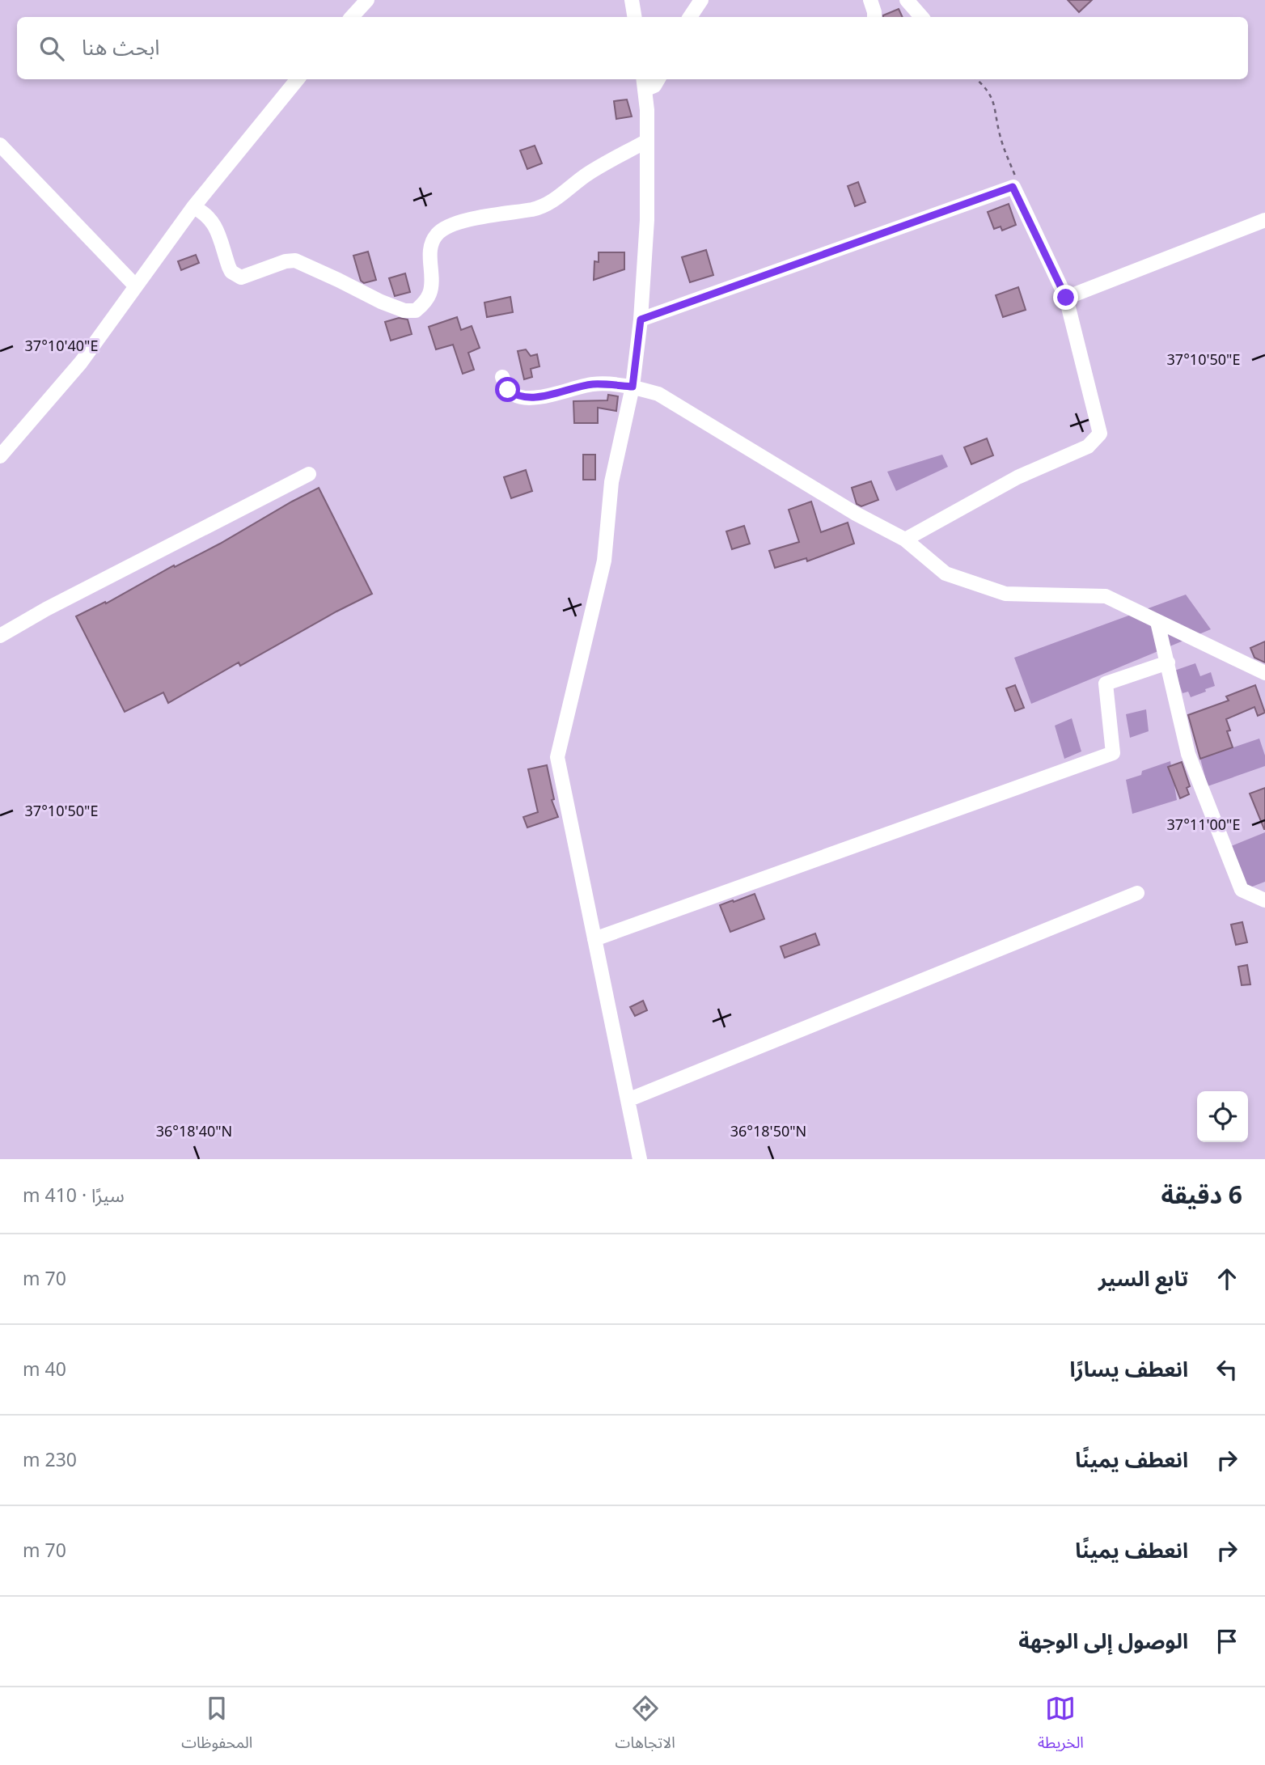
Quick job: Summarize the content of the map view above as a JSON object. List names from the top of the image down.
{
  "page": {
    "search": "ابحث هنا",
    "heading": ["6 دقيقة", "سيرًا · 410 m"],
    "list": [
      ["تابع السير", "70 m"],
      ["انعطف يسارًا", "40 m"],
      ["انعطف يمينًا", "230 m"],
      ["انعطف يمينًا", "70 m"],
      "الوصول إلى الوجهة"
    ],
    "nav": ["الخريطة", "الاتجاهات", "المحفوظات"]
  },
  "coordinates": [
    "37°10'40\"E",
    "37°10'50\"E",
    "37°11'00\"E",
    "36°18'40\"N",
    "36°18'50\"N"
  ]
}
